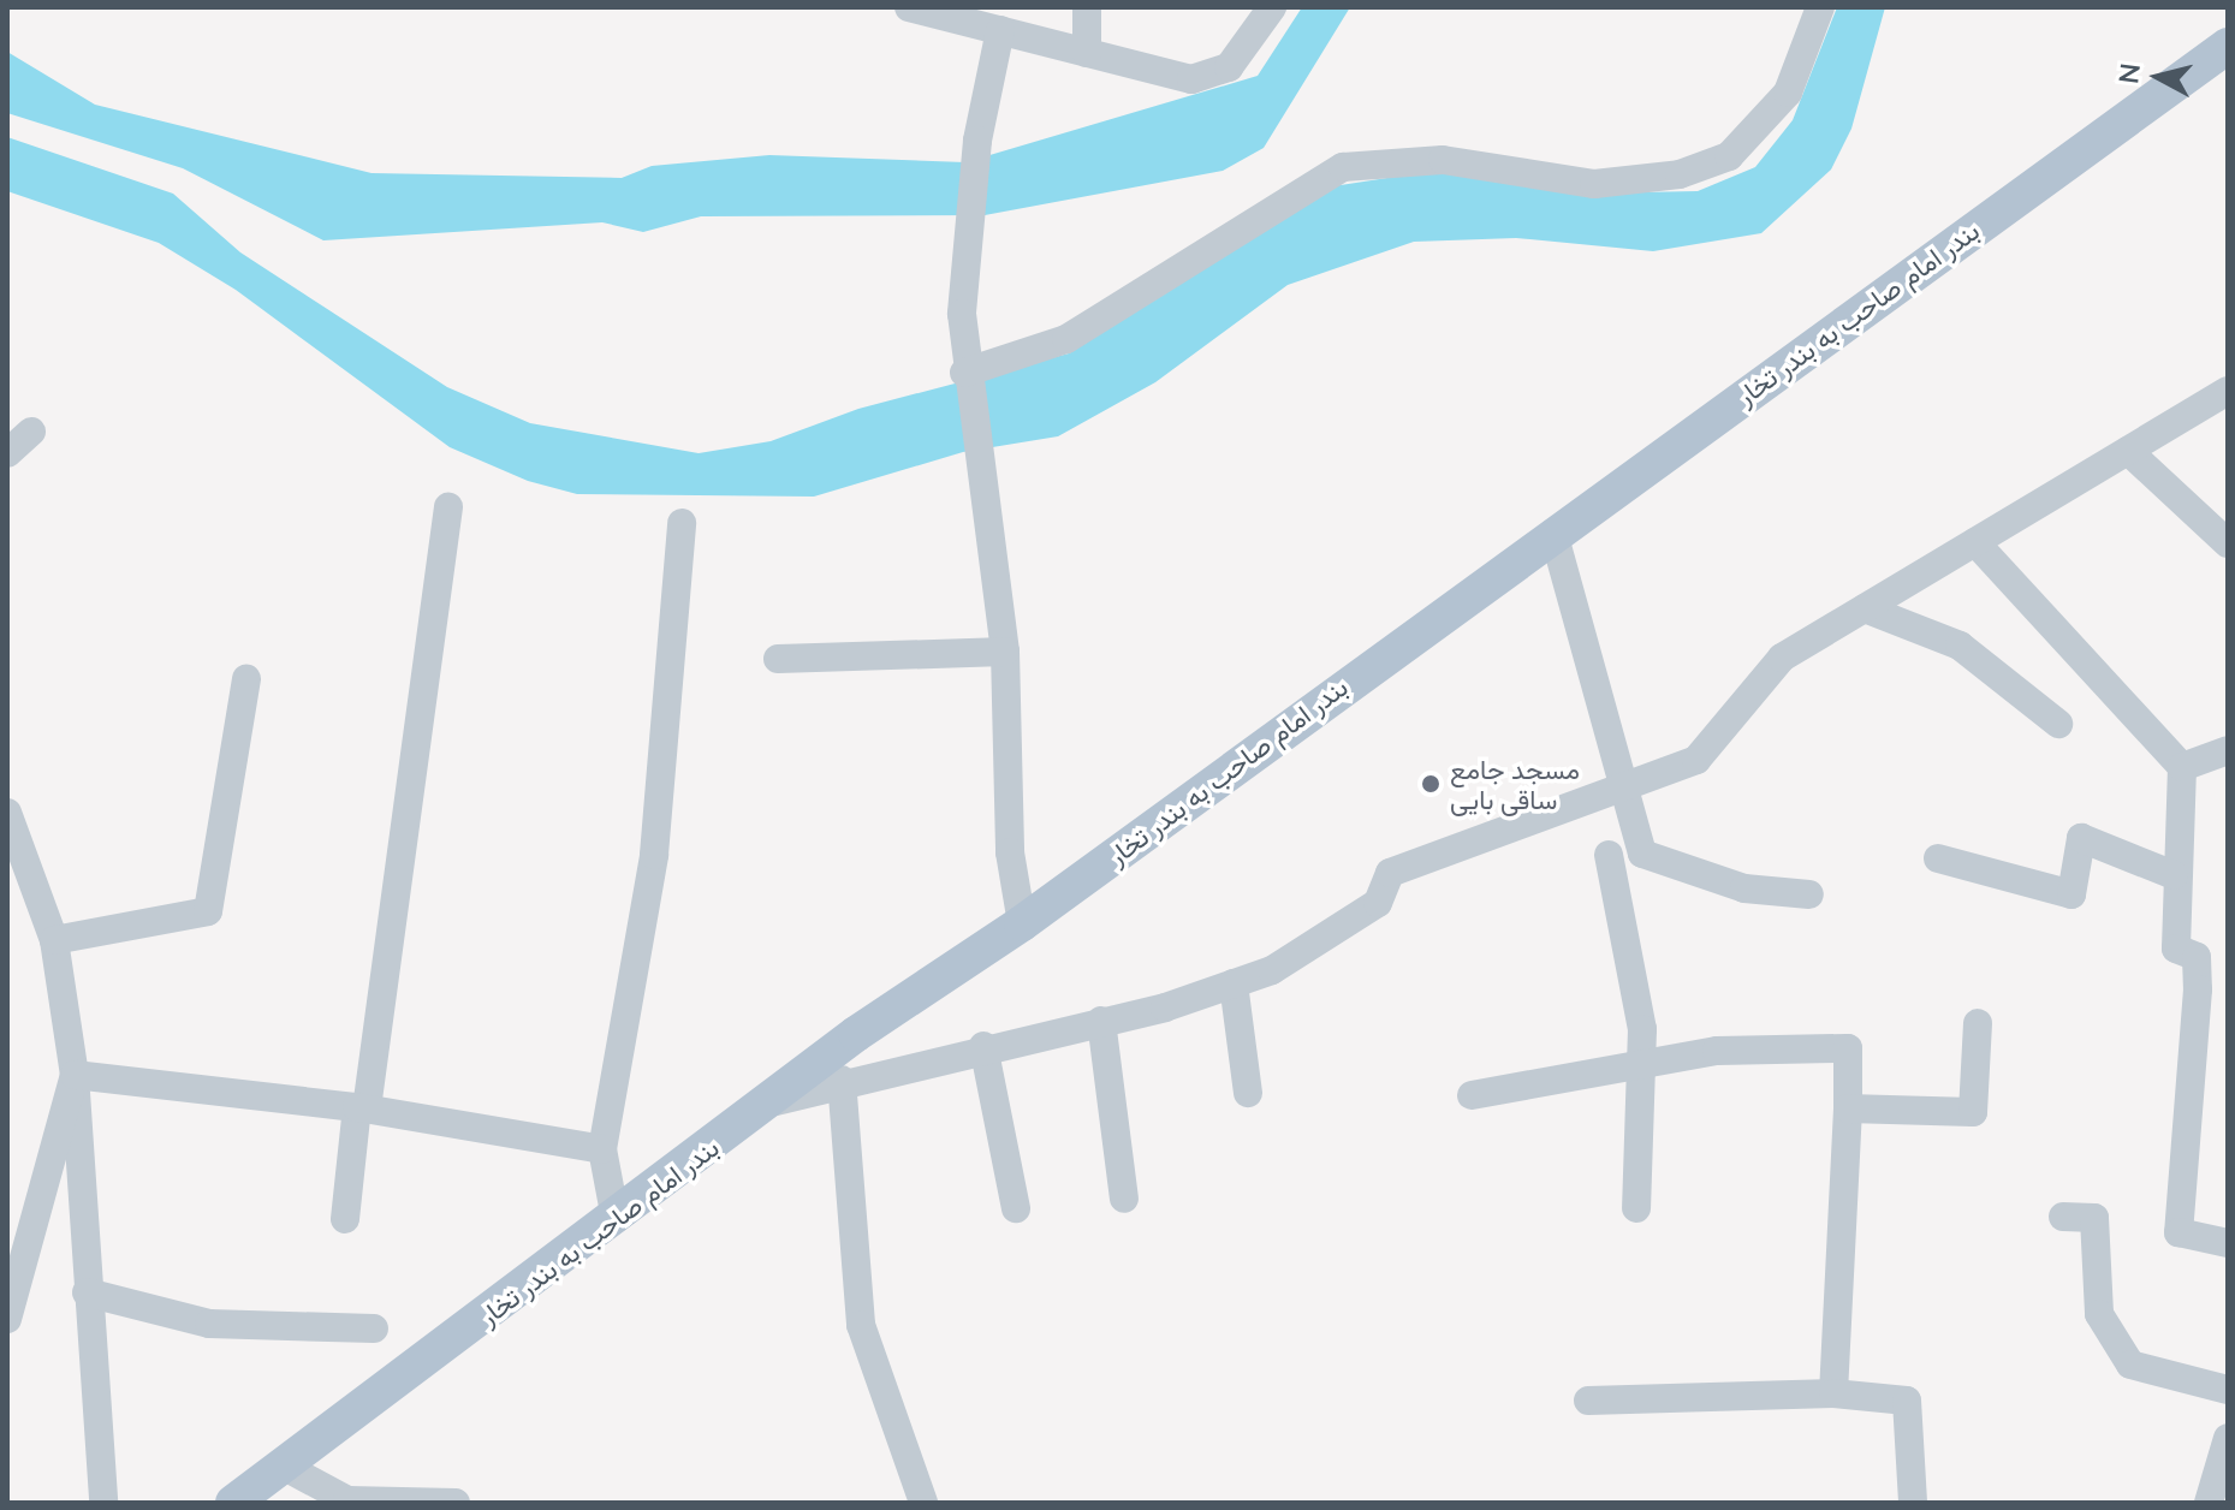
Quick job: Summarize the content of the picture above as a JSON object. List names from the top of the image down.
{
  "streets": {
    "main road": ["بندر امام صاحب به بندر تخار"]
  },
  "places": ["مسجد جامع ساقی بایی"],
  "north": "left"
}
